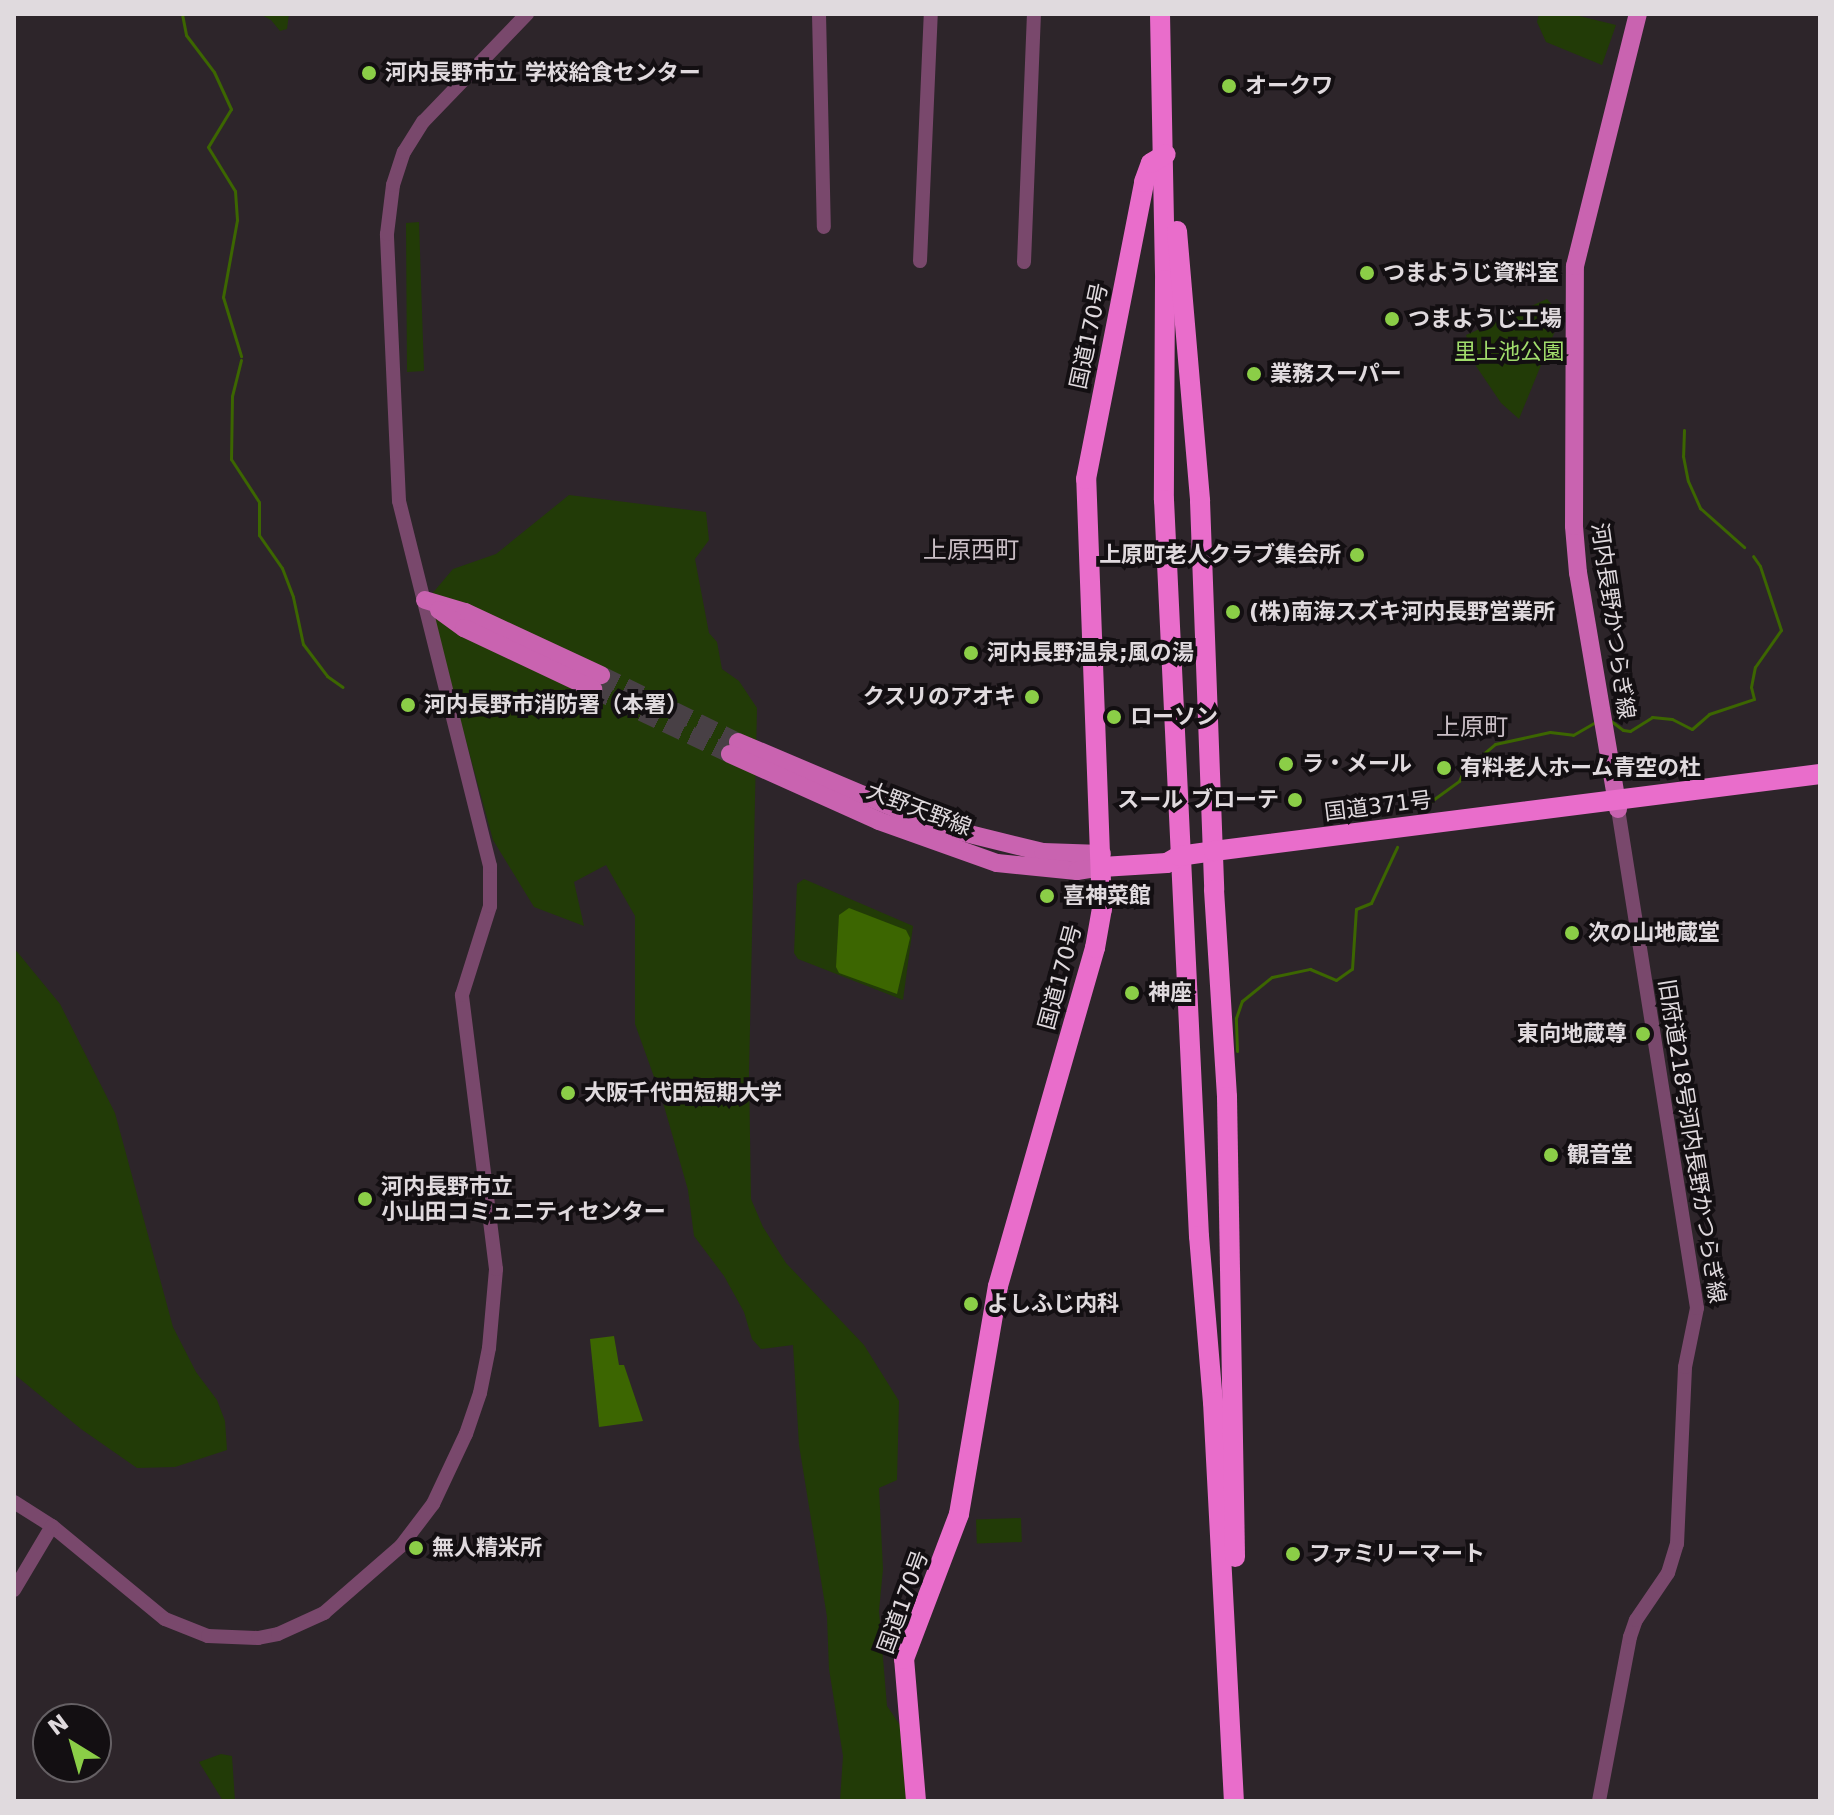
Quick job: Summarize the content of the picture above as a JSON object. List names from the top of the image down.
{
  "streets": {
    "highway": ["国道170号", "国道371号"],
    "main road": ["河内長野かつらぎ線", "大野天野線"],
    "street": ["旧府道218号河内長野かつらぎ線"]
  },
  "crossings": [
    ["国道170号", "国道371号"],
    ["国道170号", "大野天野線"],
    ["河内長野かつらぎ線", "旧府道218号河内長野かつらぎ線"],
    ["国道371号", "大野天野線"]
  ],
  "districts": ["上原西町", "上原町"],
  "parks": ["里上池公園"],
  "places": [
    "河内長野市立 学校給食センター",
    "オークワ",
    "つまようじ資料室",
    "つまようじ工場",
    "業務スーパー",
    "上原町老人クラブ集会所",
    "(株)南海スズキ河内長野営業所",
    "河内長野温泉;風の湯",
    "クスリのアオキ",
    "河内長野市消防署（本署）",
    "ローソン",
    "ラ・メール",
    "有料老人ホーム青空の杜",
    "スール ブローテ",
    "喜神菜館",
    "次の山地蔵堂",
    "神座",
    "東向地蔵尊",
    "大阪千代田短期大学",
    "観音堂",
    "河内長野市立 小山田コミュニティセンター",
    "よしふじ内科",
    "無人精米所",
    "ファミリーマート"
  ],
  "north": "top left"
}
